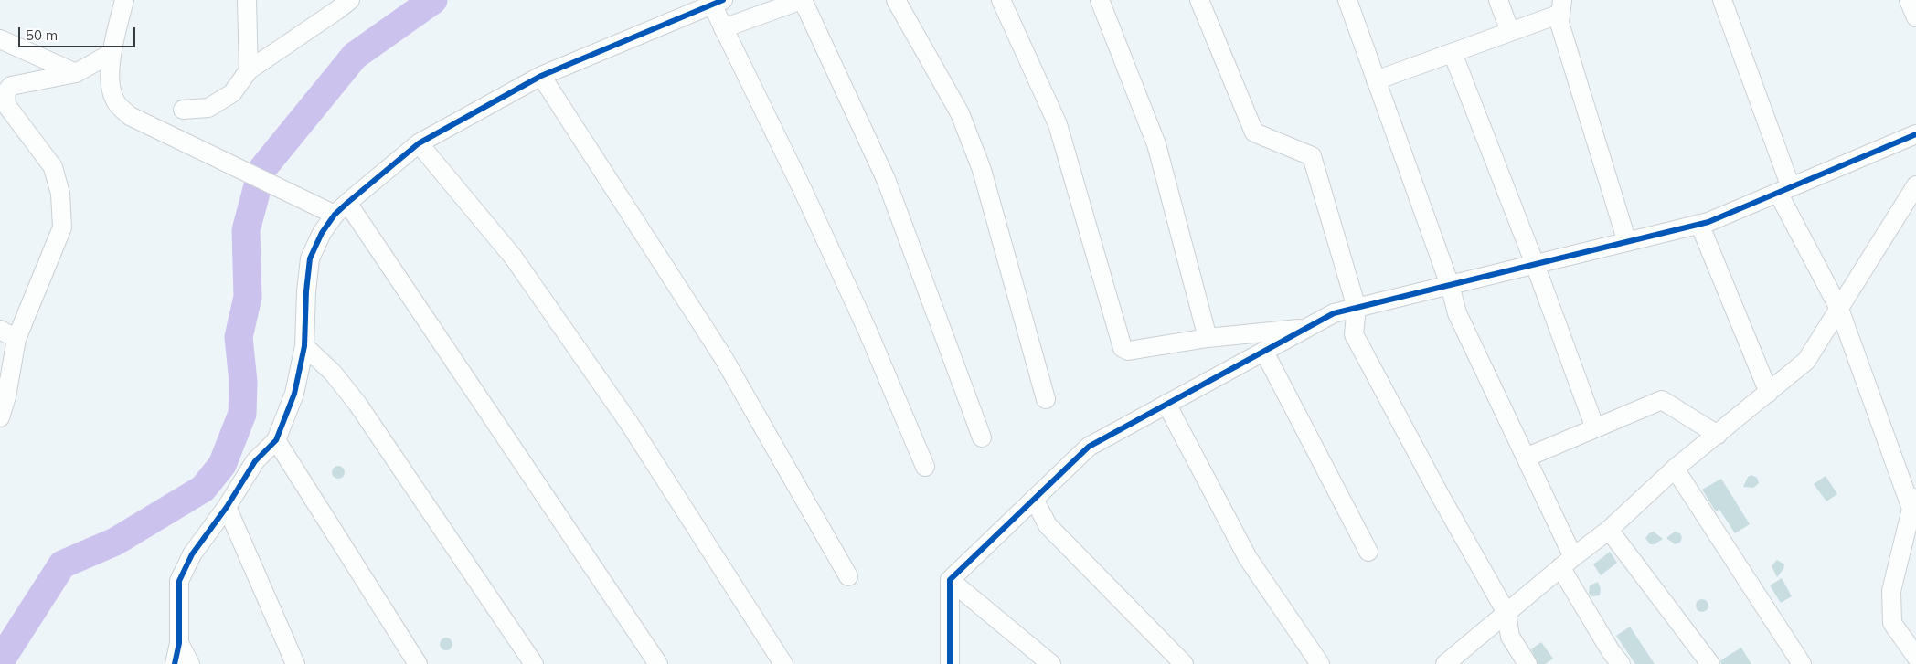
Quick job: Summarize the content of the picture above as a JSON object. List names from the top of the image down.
{
  "scale_bar": "50 m"
}
